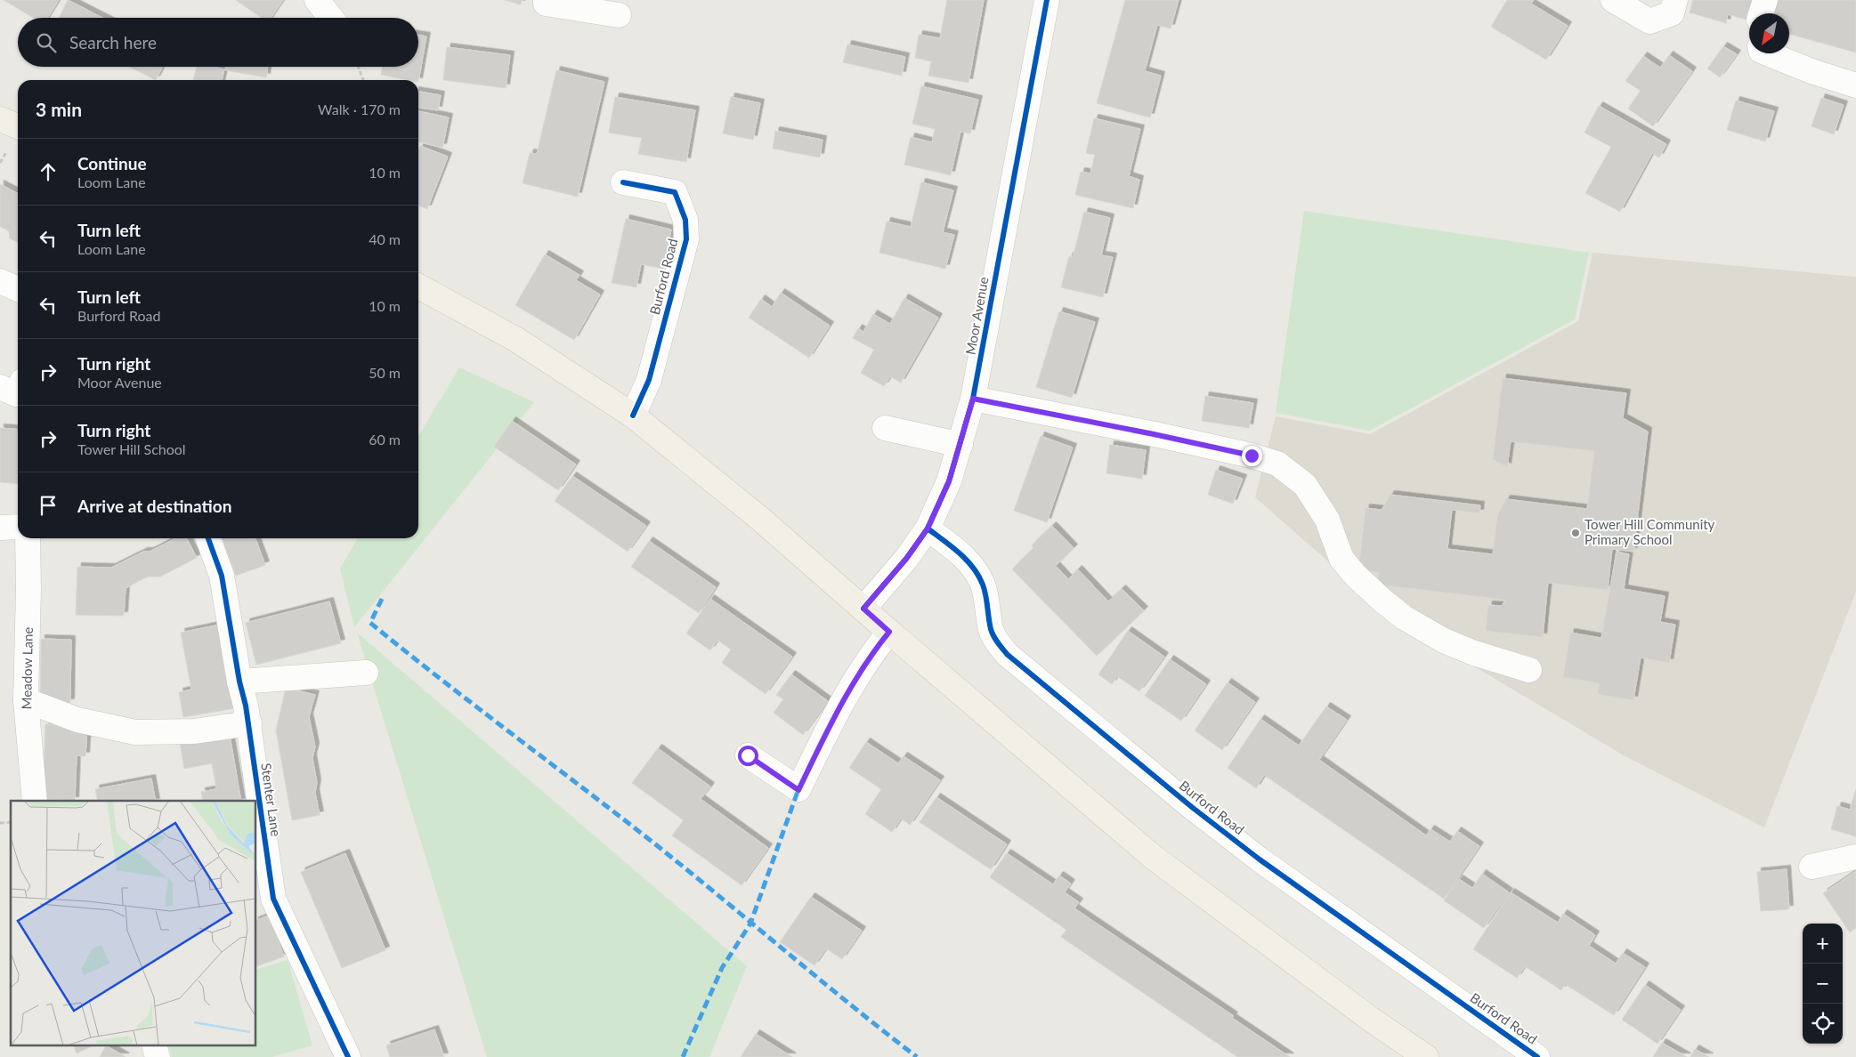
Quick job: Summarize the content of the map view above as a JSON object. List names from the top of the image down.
{
  "streets": {
    "street": [
      "Burford Road",
      "Moor Avenue",
      "Meadow Lane",
      "Stenter Lane"
    ]
  },
  "crossings": [
    ["Burford Road", "Moor Avenue"]
  ],
  "places": ["Tower Hill Community Primary School"],
  "north": "bottom left",
  "page": {
    "search": "Search here",
    "heading": ["3 min", "Walk · 170 m"],
    "list": [
      ["Continue", "Loom Lane", "10 m"],
      ["Turn left", "Loom Lane", "40 m"],
      ["Turn left", "Burford Road", "10 m"],
      ["Turn right", "Moor Avenue", "50 m"],
      ["Turn right", "Tower Hill School", "60 m"],
      "Arrive at destination"
    ],
    "map_buttons": ["+", "−"]
  }
}
